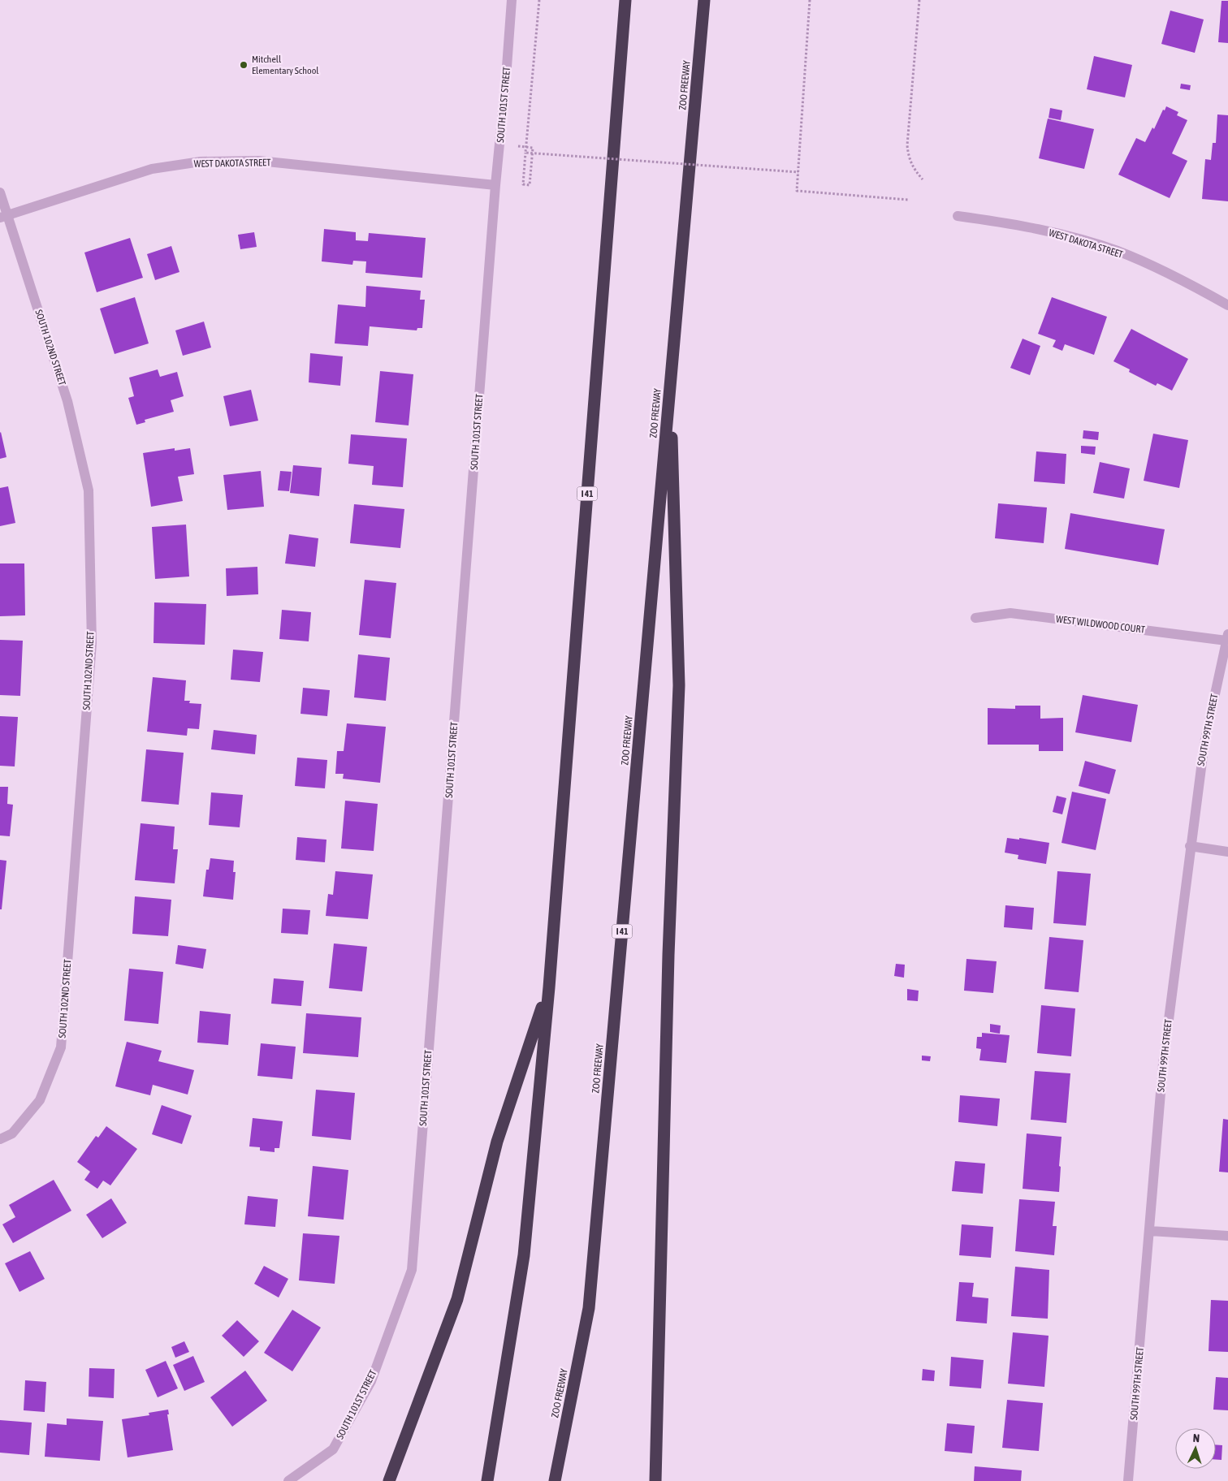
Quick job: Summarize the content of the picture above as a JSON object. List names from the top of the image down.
{
  "streets": {
    "highway": ["ZOO FREEWAY", "I 41"],
    "street": [
      "SOUTH 101ST STREET",
      "WEST DAKOTA STREET",
      "SOUTH 102ND STREET",
      "WEST WILDWOOD COURT",
      "SOUTH 99TH STREET"
    ]
  },
  "crossings": [
    ["SOUTH 101ST STREET", "WEST DAKOTA STREET"],
    ["WEST DAKOTA STREET", "SOUTH 102ND STREET"],
    ["WEST WILDWOOD COURT", "SOUTH 99TH STREET"]
  ],
  "places": ["Mitchell Elementary School"],
  "north": "top"
}
